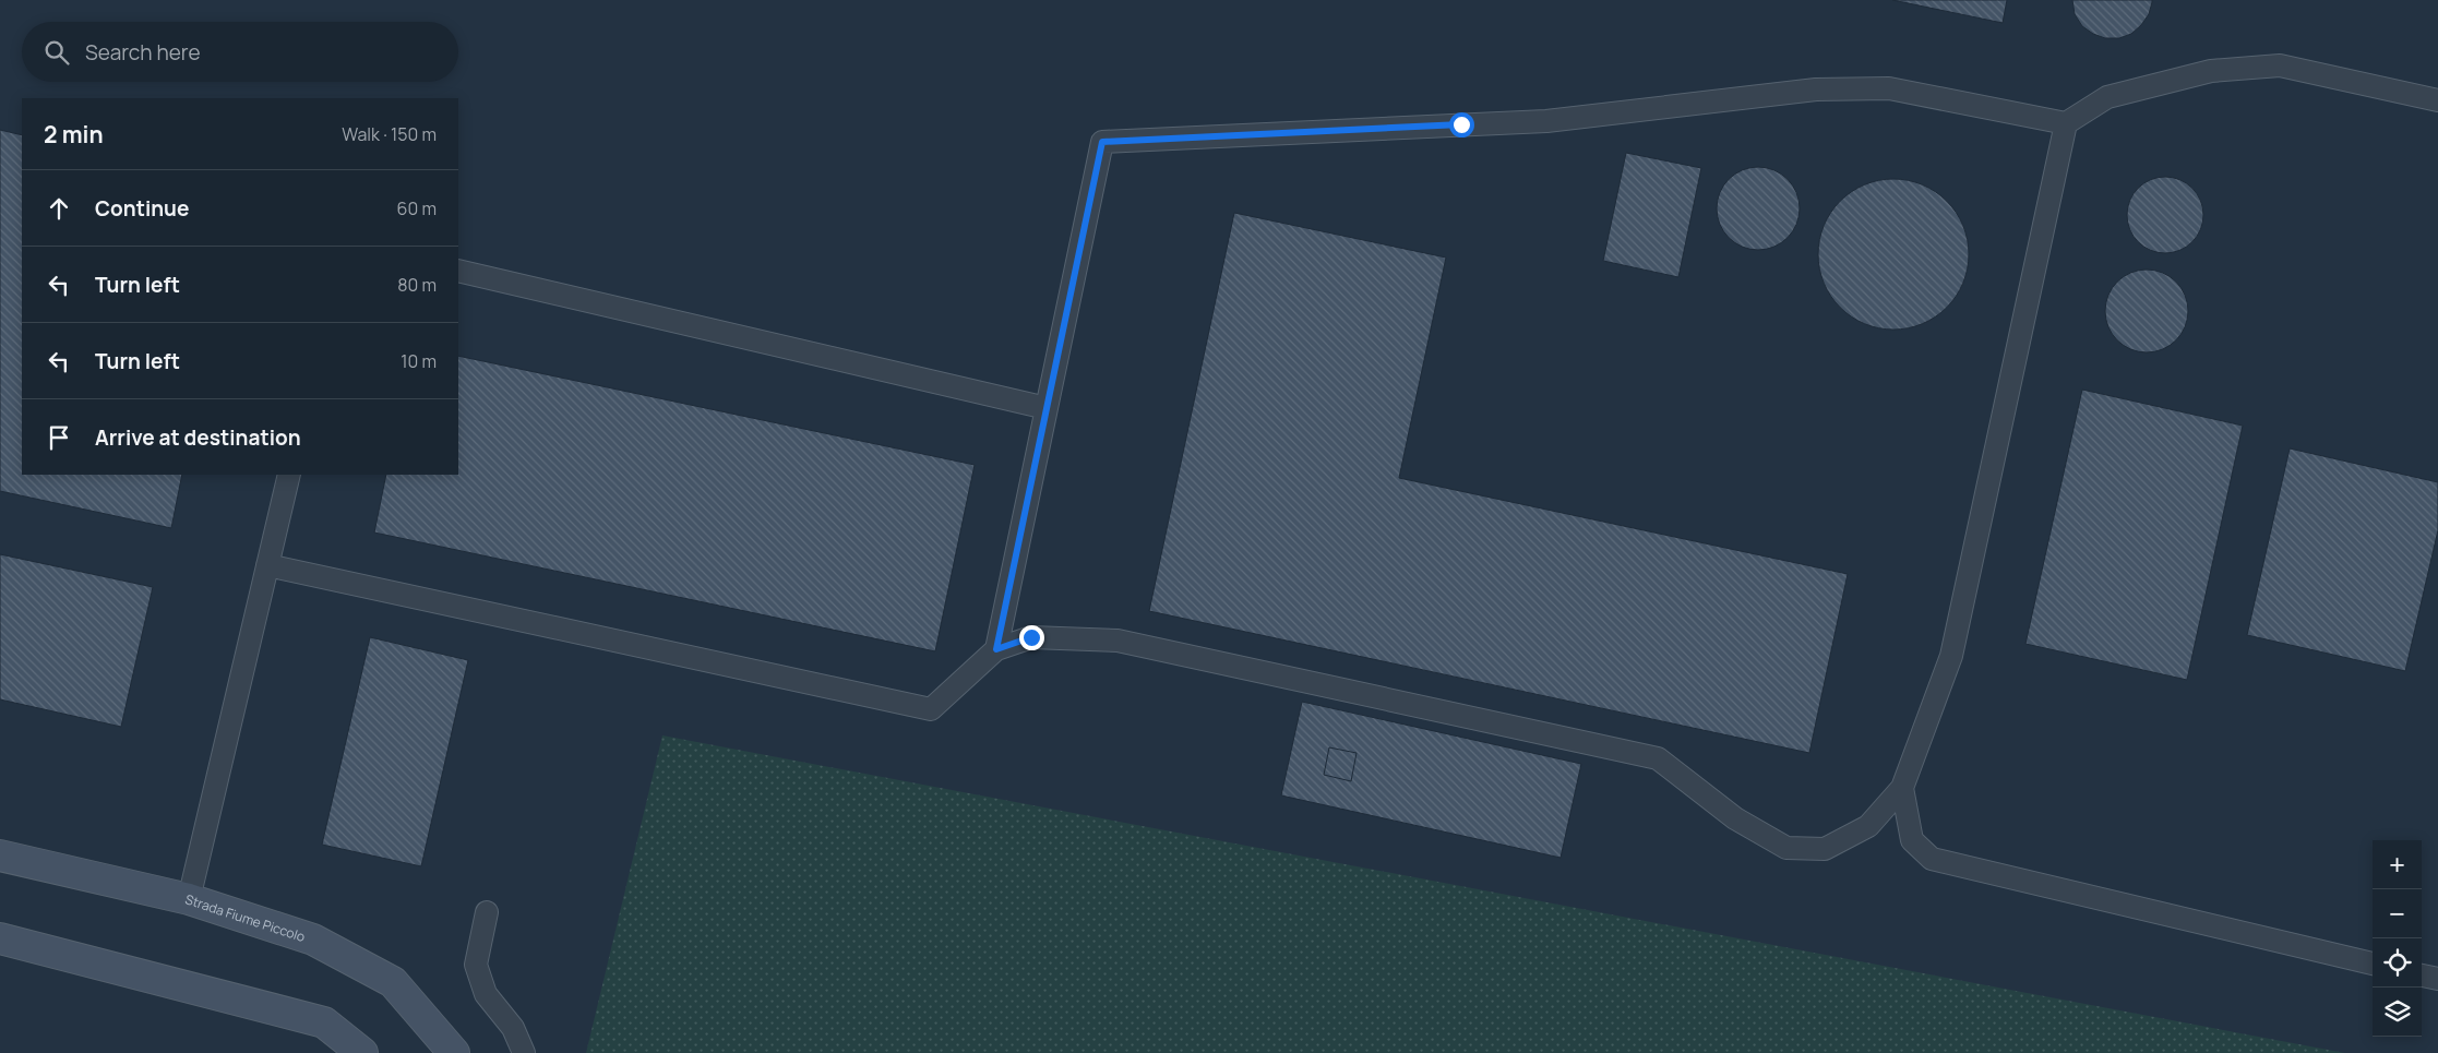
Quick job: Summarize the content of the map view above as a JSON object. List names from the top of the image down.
{
  "streets": {
    "main road": ["Strada Fiume Piccolo"]
  },
  "page": {
    "search": "Search here",
    "heading": ["2 min", "Walk · 150 m"],
    "list": [
      ["Continue", "60 m"],
      ["Turn left", "80 m"],
      ["Turn left", "10 m"],
      "Arrive at destination"
    ],
    "map_buttons": ["+", "−"]
  }
}
